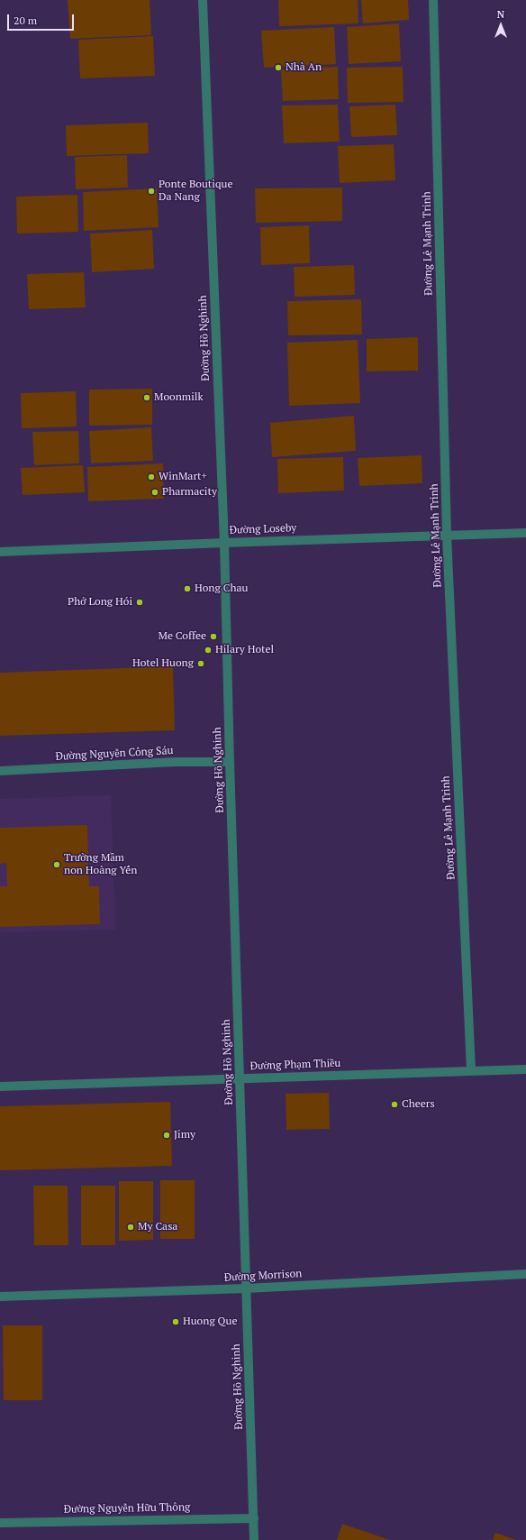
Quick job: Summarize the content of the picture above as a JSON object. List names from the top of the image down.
{
  "streets": {
    "street": [
      "Đường Lê Mạnh Trinh",
      "Đường Hồ Nghinh",
      "Đường Loseby",
      "Đường Nguyễn Công Sáu",
      "Đường Phạm Thiều",
      "Đường Morrison",
      "Đường Nguyễn Hữu Thông"
    ]
  },
  "crossings": [
    ["Đường Lê Mạnh Trinh", "Đường Loseby"],
    ["Đường Lê Mạnh Trinh", "Đường Phạm Thiều"],
    ["Đường Hồ Nghinh", "Đường Loseby"],
    ["Đường Hồ Nghinh", "Đường Nguyễn Công Sáu"],
    ["Đường Hồ Nghinh", "Đường Phạm Thiều"],
    ["Đường Hồ Nghinh", "Đường Morrison"],
    ["Đường Hồ Nghinh", "Đường Nguyễn Hữu Thông"]
  ],
  "places": [
    "Nhà An",
    "Ponte Boutique Da Nang",
    "Moonmilk",
    "WinMart+",
    "Pharmacity",
    "Hong Chau",
    "Phở Long Hói",
    "Me Coffee",
    "Hilary Hotel",
    "Hotel Huong",
    "Trường Mầm non Hoàng Yến",
    "Cheers",
    "Jimy",
    "My Casa",
    "Huong Que"
  ],
  "scale_bar": "20 m",
  "north": "top"
}
